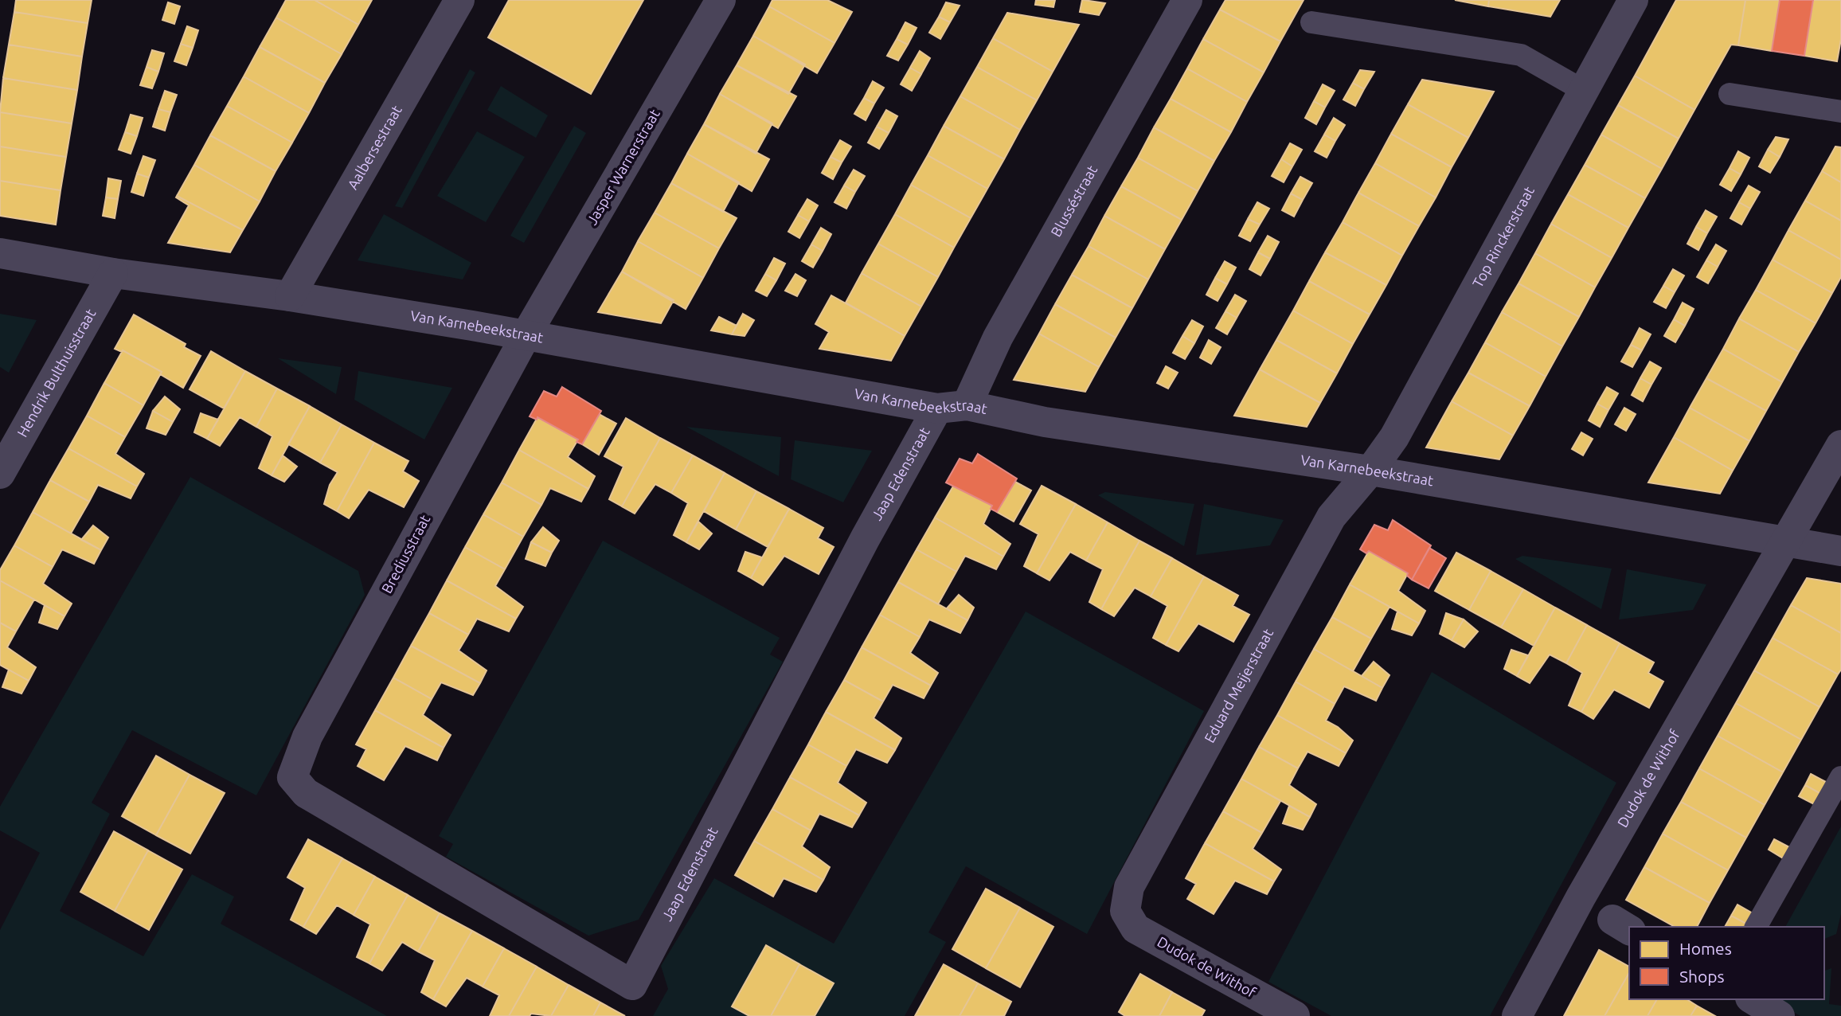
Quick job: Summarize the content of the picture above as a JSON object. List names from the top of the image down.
{
  "streets": {
    "street": [
      "Aalbersestraat",
      "Jasper Warnerstraat",
      "Blusséstraat",
      "Top Rinckerstraat",
      "Van Karnebeekstraat",
      "Hendrik Bulthuisstraat",
      "Jaap Edenstraat",
      "Brediusstraat",
      "Eduard Meijerstraat",
      "Dudok de Withof"
    ]
  },
  "crossings": [
    ["Aalbersestraat", "Van Karnebeekstraat"],
    ["Jasper Warnerstraat", "Van Karnebeekstraat"],
    ["Jasper Warnerstraat", "Brediusstraat"],
    ["Blusséstraat", "Van Karnebeekstraat"],
    ["Top Rinckerstraat", "Van Karnebeekstraat"],
    ["Top Rinckerstraat", "Eduard Meijerstraat"],
    ["Van Karnebeekstraat", "Hendrik Bulthuisstraat"],
    ["Van Karnebeekstraat", "Jaap Edenstraat"],
    ["Van Karnebeekstraat", "Brediusstraat"],
    ["Van Karnebeekstraat", "Eduard Meijerstraat"],
    ["Van Karnebeekstraat", "Dudok de Withof"],
    ["Jaap Edenstraat", "Brediusstraat"],
    ["Eduard Meijerstraat", "Dudok de Withof"]
  ],
  "legend": ["Homes", "Shops"]
}
